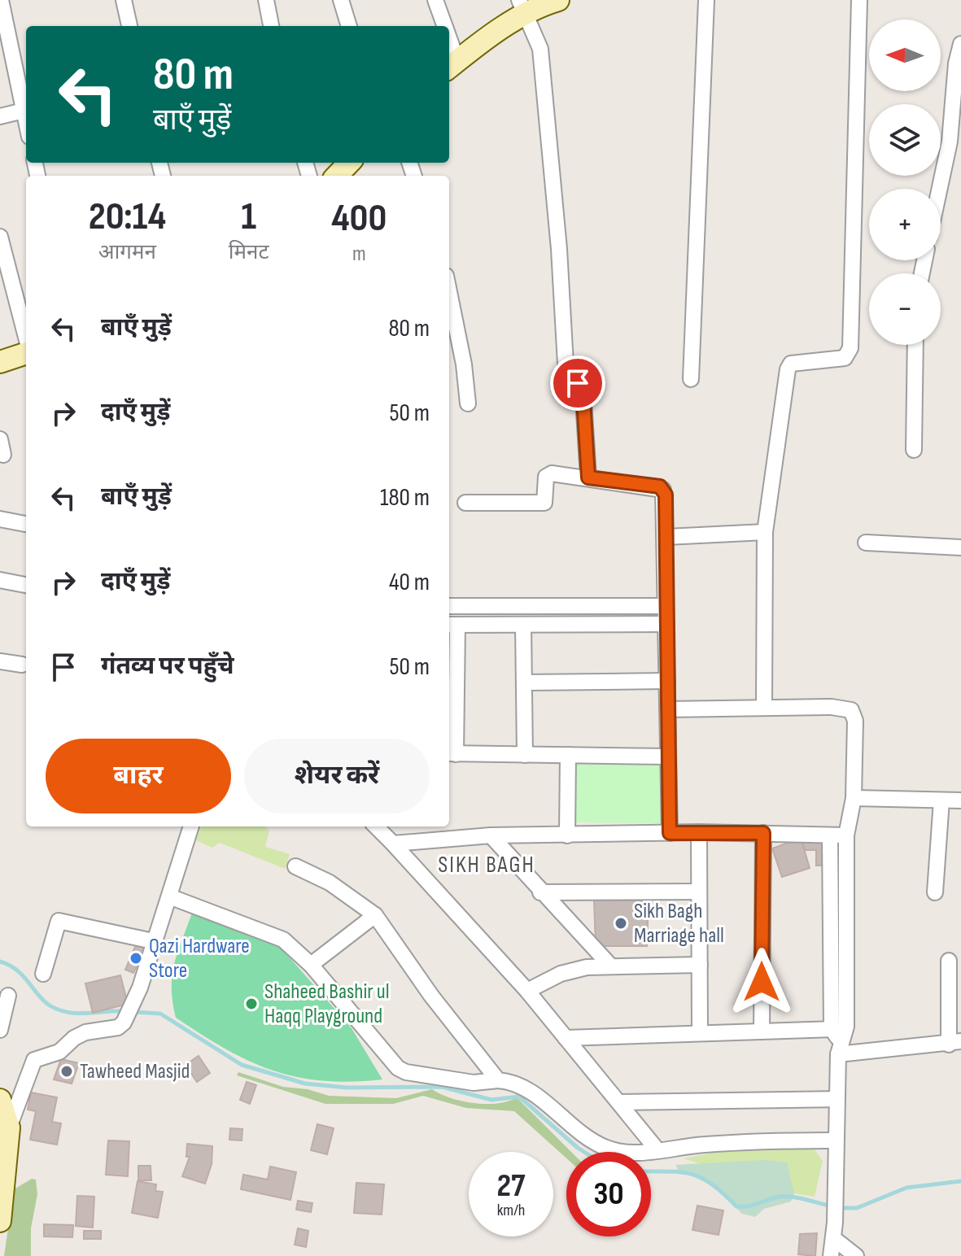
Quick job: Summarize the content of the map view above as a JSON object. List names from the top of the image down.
{
  "districts": ["SIKH BAGH"],
  "places": [
    "Sikh Bagh Marriage hall",
    "Qazi Hardware Store",
    "Shaheed Bashir ul Haqq Playground",
    "Tawheed Masjid"
  ],
  "north": "left",
  "page": {
    "map_buttons": ["+", "−"],
    "turn": ["80 m", "बाएँ मुड़ें"],
    "eta": [
      "20:14",
      "आगमन",
      "1",
      "मिनट",
      "400",
      "m"
    ],
    "list": [
      {
        "name": "बाएँ मुड़ें",
        "value": "80 m"
      },
      {
        "name": "दाएँ मुड़ें",
        "value": "50 m"
      },
      {
        "name": "बाएँ मुड़ें",
        "value": "180 m"
      },
      {
        "name": "दाएँ मुड़ें",
        "value": "40 m"
      },
      {
        "name": "गंतव्य पर पहुँचे",
        "value": "50 m"
      }
    ],
    "buttons": ["बाहर", "शेयर करें"],
    "speed": "27 km/h",
    "limit": "30"
  }
}
